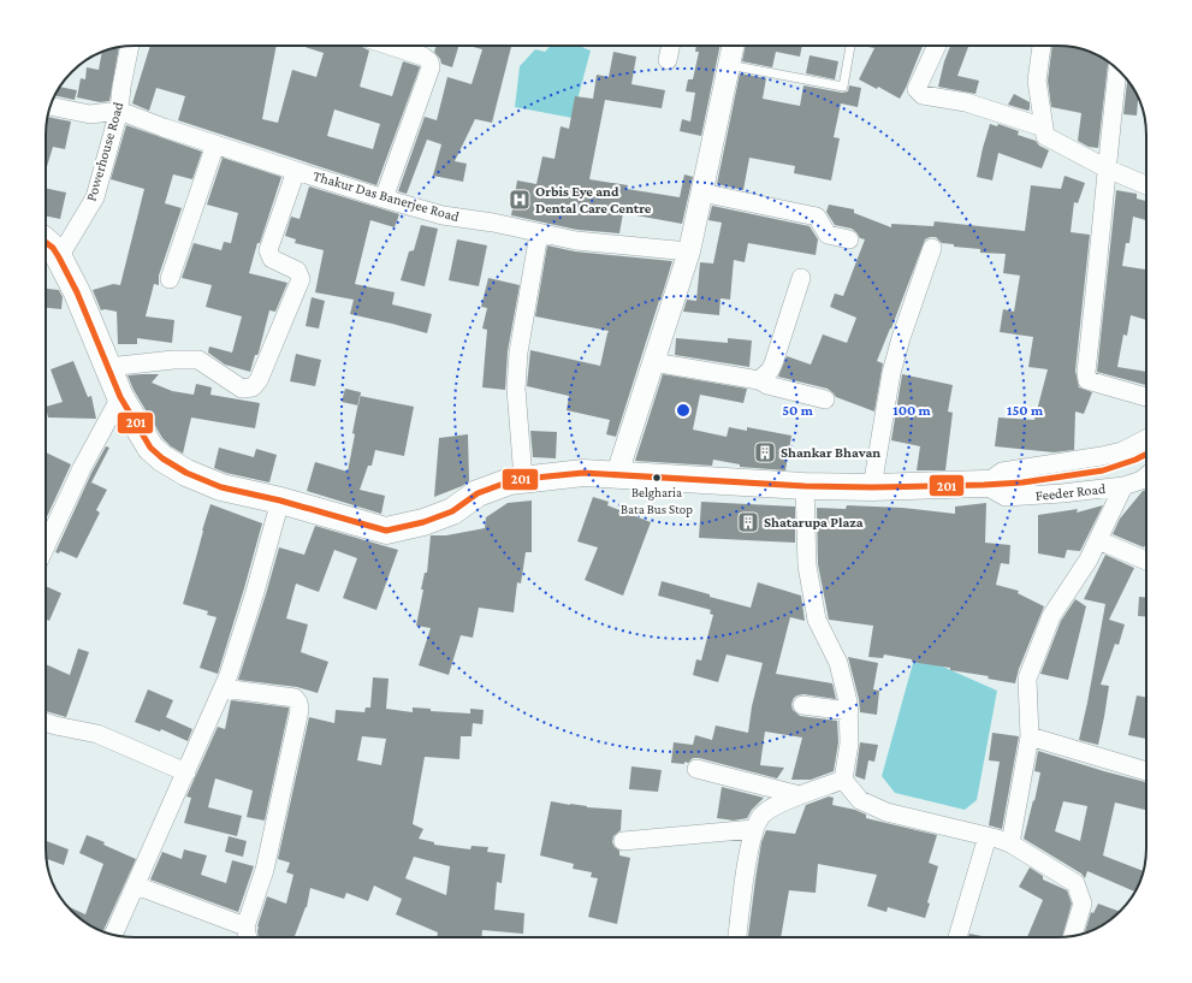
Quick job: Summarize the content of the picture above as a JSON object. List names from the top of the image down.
{
  "streets": {
    "street": ["Powerhouse Road", "Thakur Das Banerjee Road", "Feeder Road"]
  },
  "crossings": [
    ["Powerhouse Road", "Thakur Das Banerjee Road"]
  ],
  "places": {
    "hospital": ["Orbis Eye and Dental Care Centre"],
    "building": ["Shankar Bhavan", "Shatarupa Plaza"],
    "other": ["Belgharia Bata Bus Stop"]
  },
  "lines": ["transit line 201"],
  "rings": ["50 m", "100 m", "150 m"]
}
